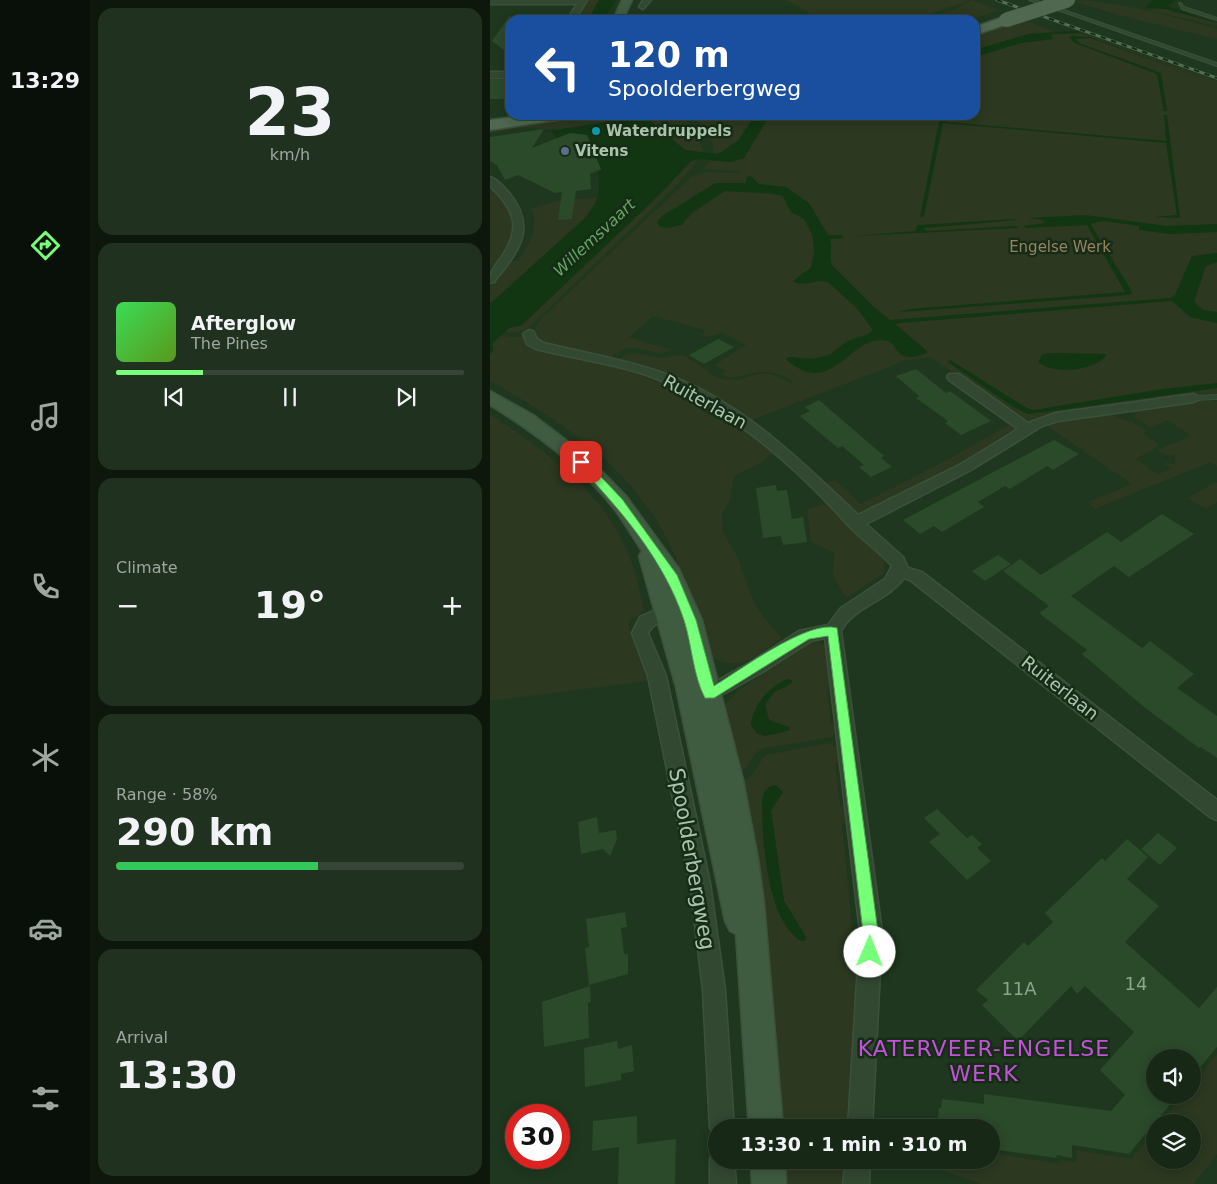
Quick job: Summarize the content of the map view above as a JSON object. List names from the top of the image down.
{
  "streets": {
    "main road": ["Spoolderbergweg"],
    "street": ["Ruiterlaan"]
  },
  "districts": ["KATERVEER-ENGELSE WERK"],
  "water": ["Willemsvaart"],
  "parks": ["Engelse Werk"],
  "places": ["Waterdruppels", "Vitens"],
  "house_numbers": ["14", "11A"],
  "page": {
    "tabs": "13:29",
    "tile": [
      ["23", "km/h"],
      "Climate",
      ["Range · 58%", "290 km"],
      ["Arrival", "13:30"]
    ],
    "turn": ["120 m", "Spoolderbergweg"],
    "song": ["Afterglow", "The Pines"],
    "heat": ["−", "19°", "+"],
    "limit": "30",
    "trip": "13:30 · 1 min · 310 m"
  }
}
